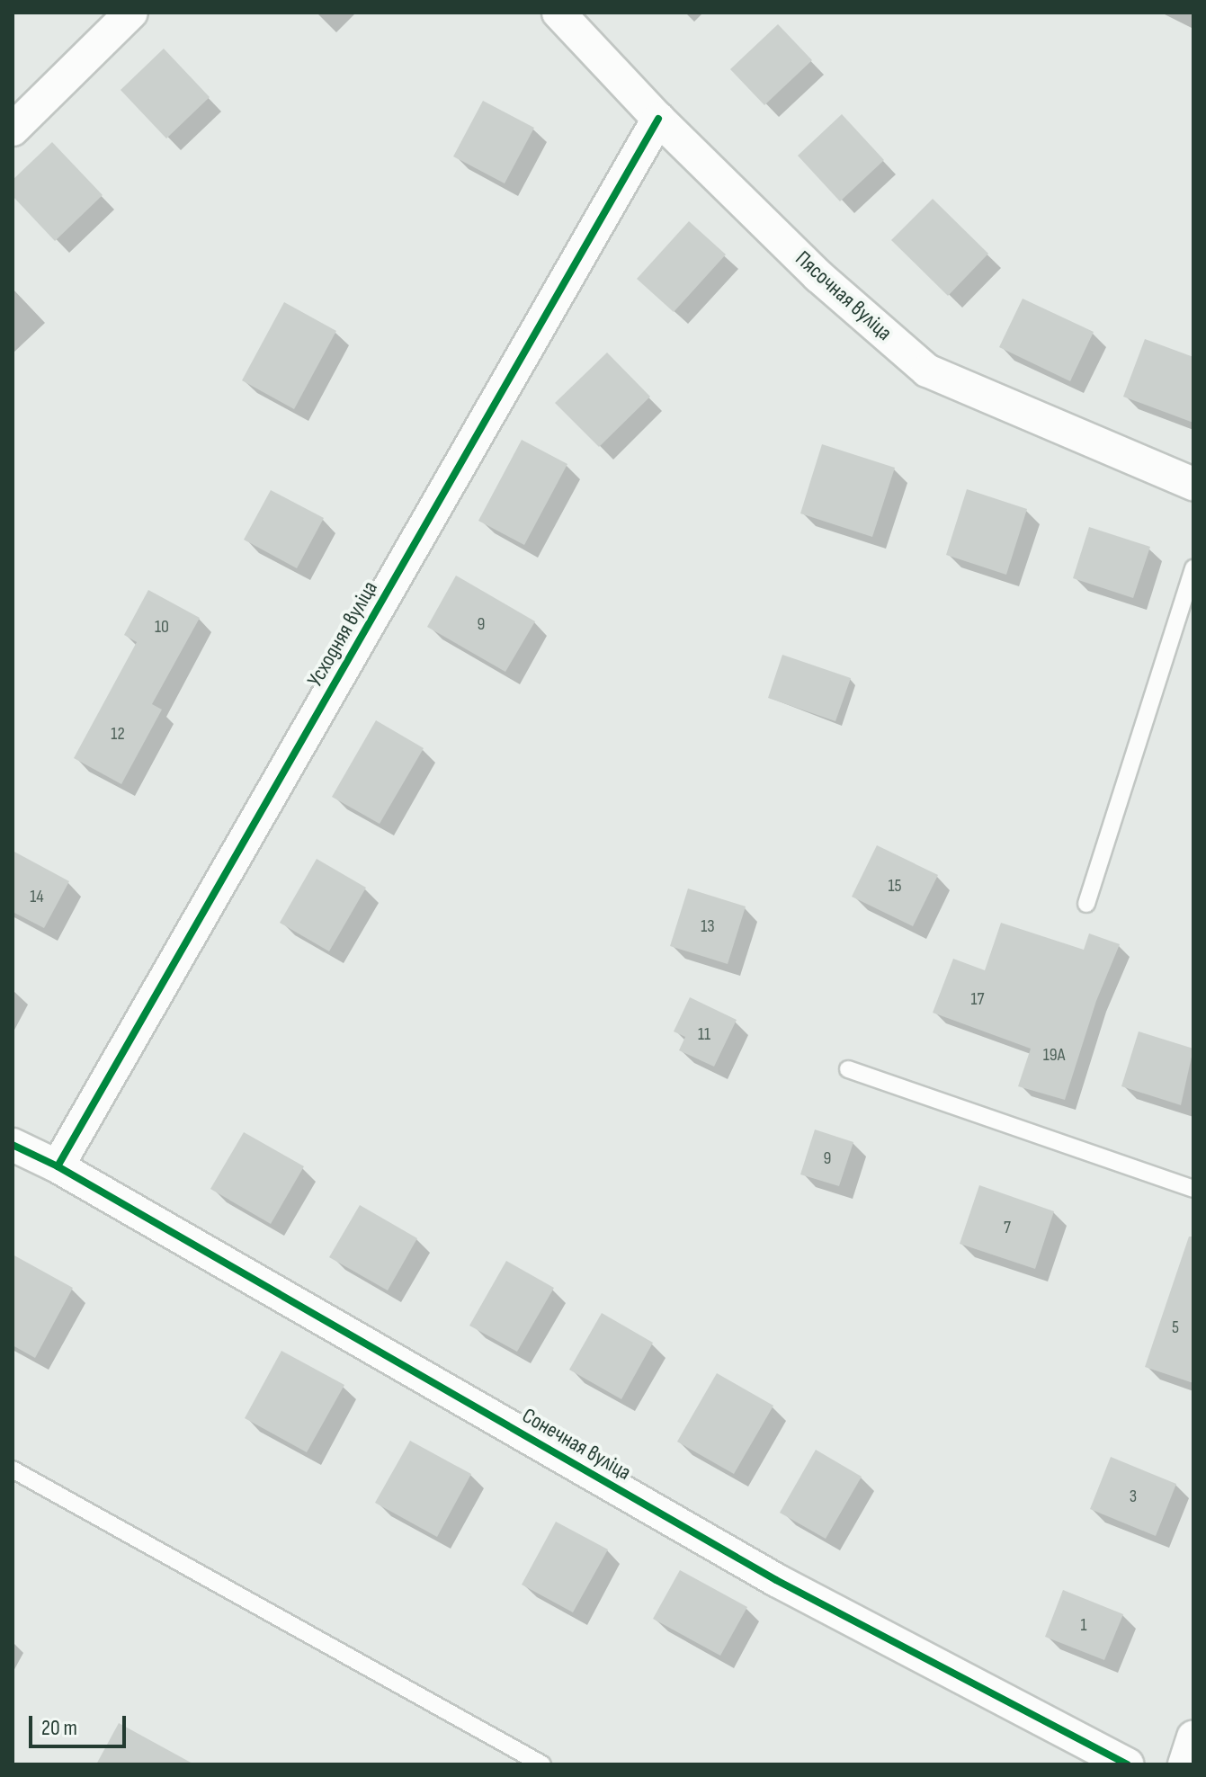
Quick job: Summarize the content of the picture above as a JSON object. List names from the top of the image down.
{
  "streets": {
    "street": ["Пясочная вуліца", "Усходняя вуліца", "Сонечная вуліца"]
  },
  "crossings": [
    ["Пясочная вуліца", "Усходняя вуліца"],
    ["Усходняя вуліца", "Сонечная вуліца"]
  ],
  "house_numbers": [
    "9",
    "10",
    "12",
    "15",
    "14",
    "13",
    "17",
    "11",
    "19А",
    "9",
    "7",
    "5",
    "3",
    "1"
  ],
  "scale_bar": "20 m"
}
